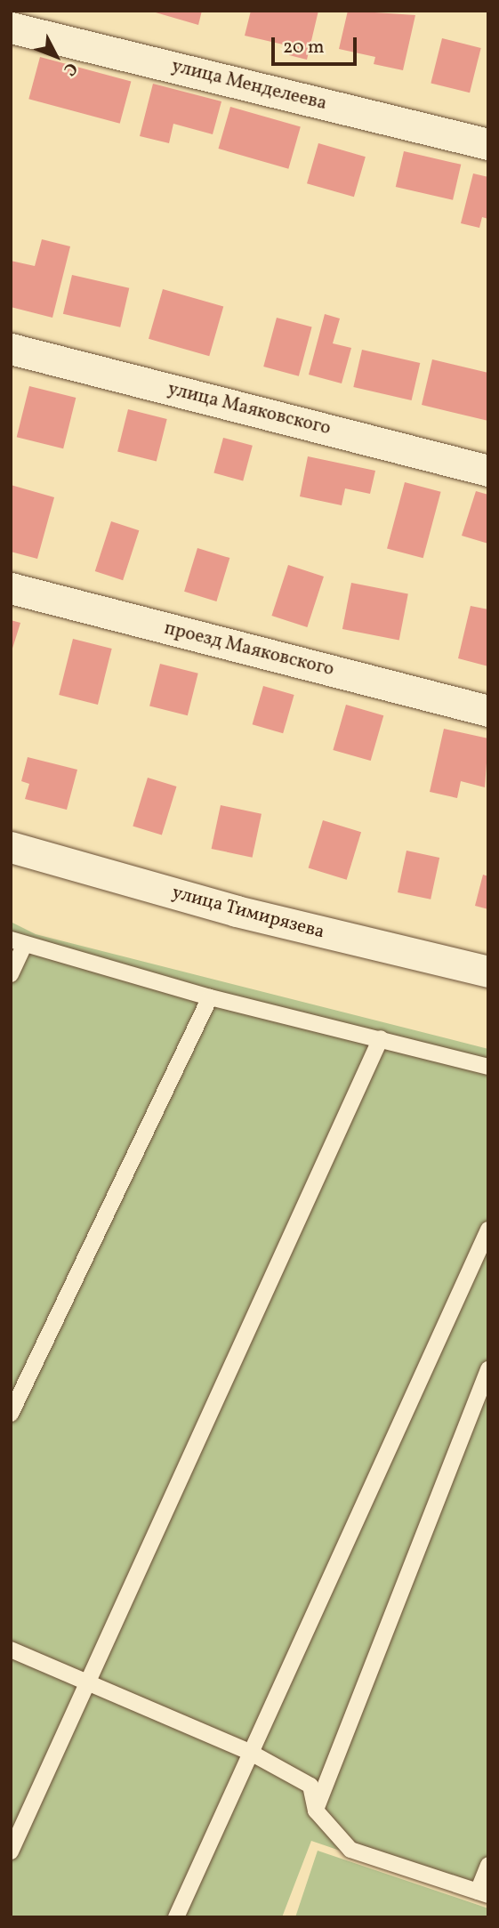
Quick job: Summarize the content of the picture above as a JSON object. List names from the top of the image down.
{
  "streets": {
    "street": [
      "улица Менделеева",
      "улица Маяковского",
      "проезд Маяковского",
      "улица Тимирязева"
    ]
  },
  "scale_bar": "20 m",
  "north": "bottom right"
}
